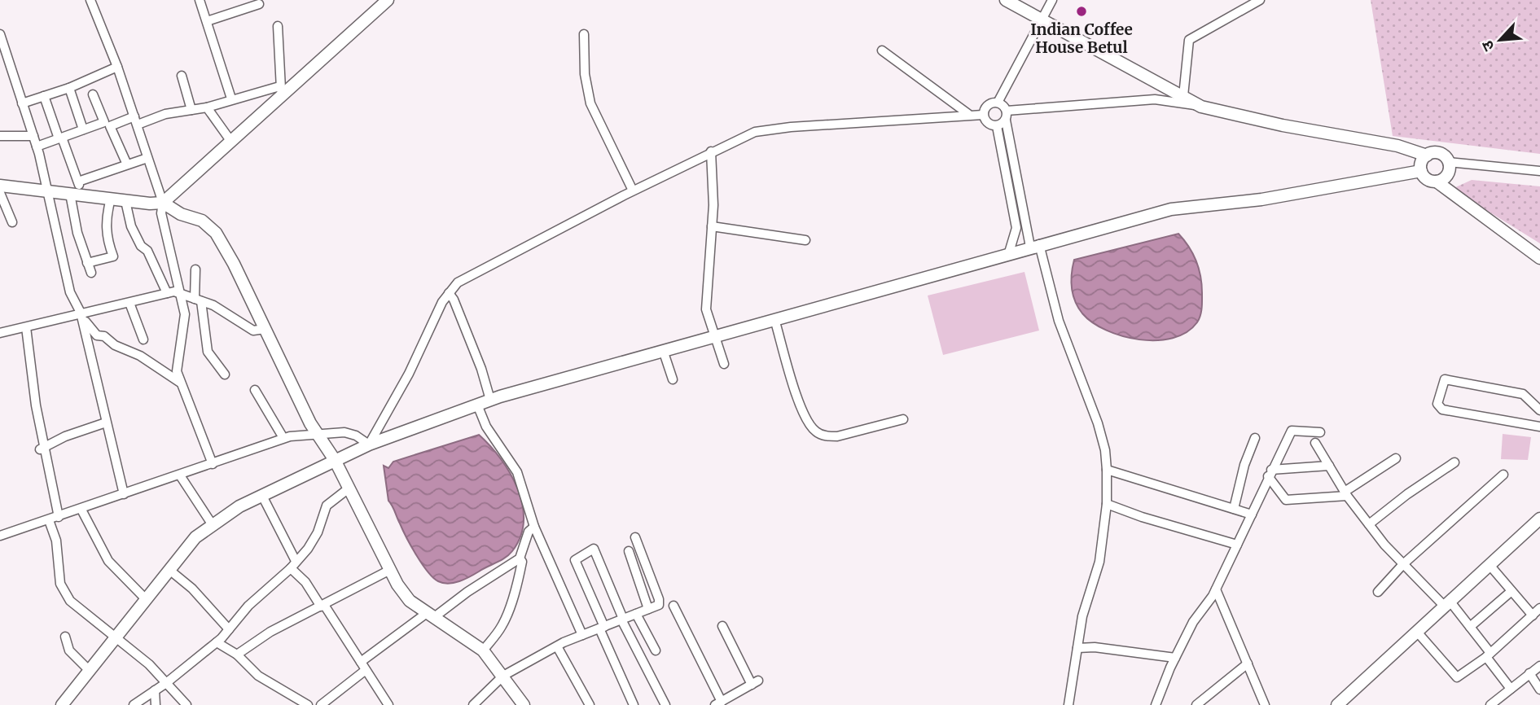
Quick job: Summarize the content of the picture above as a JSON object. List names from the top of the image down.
{
  "places": ["Indian Coffee House Betul"],
  "north": "bottom left"
}
